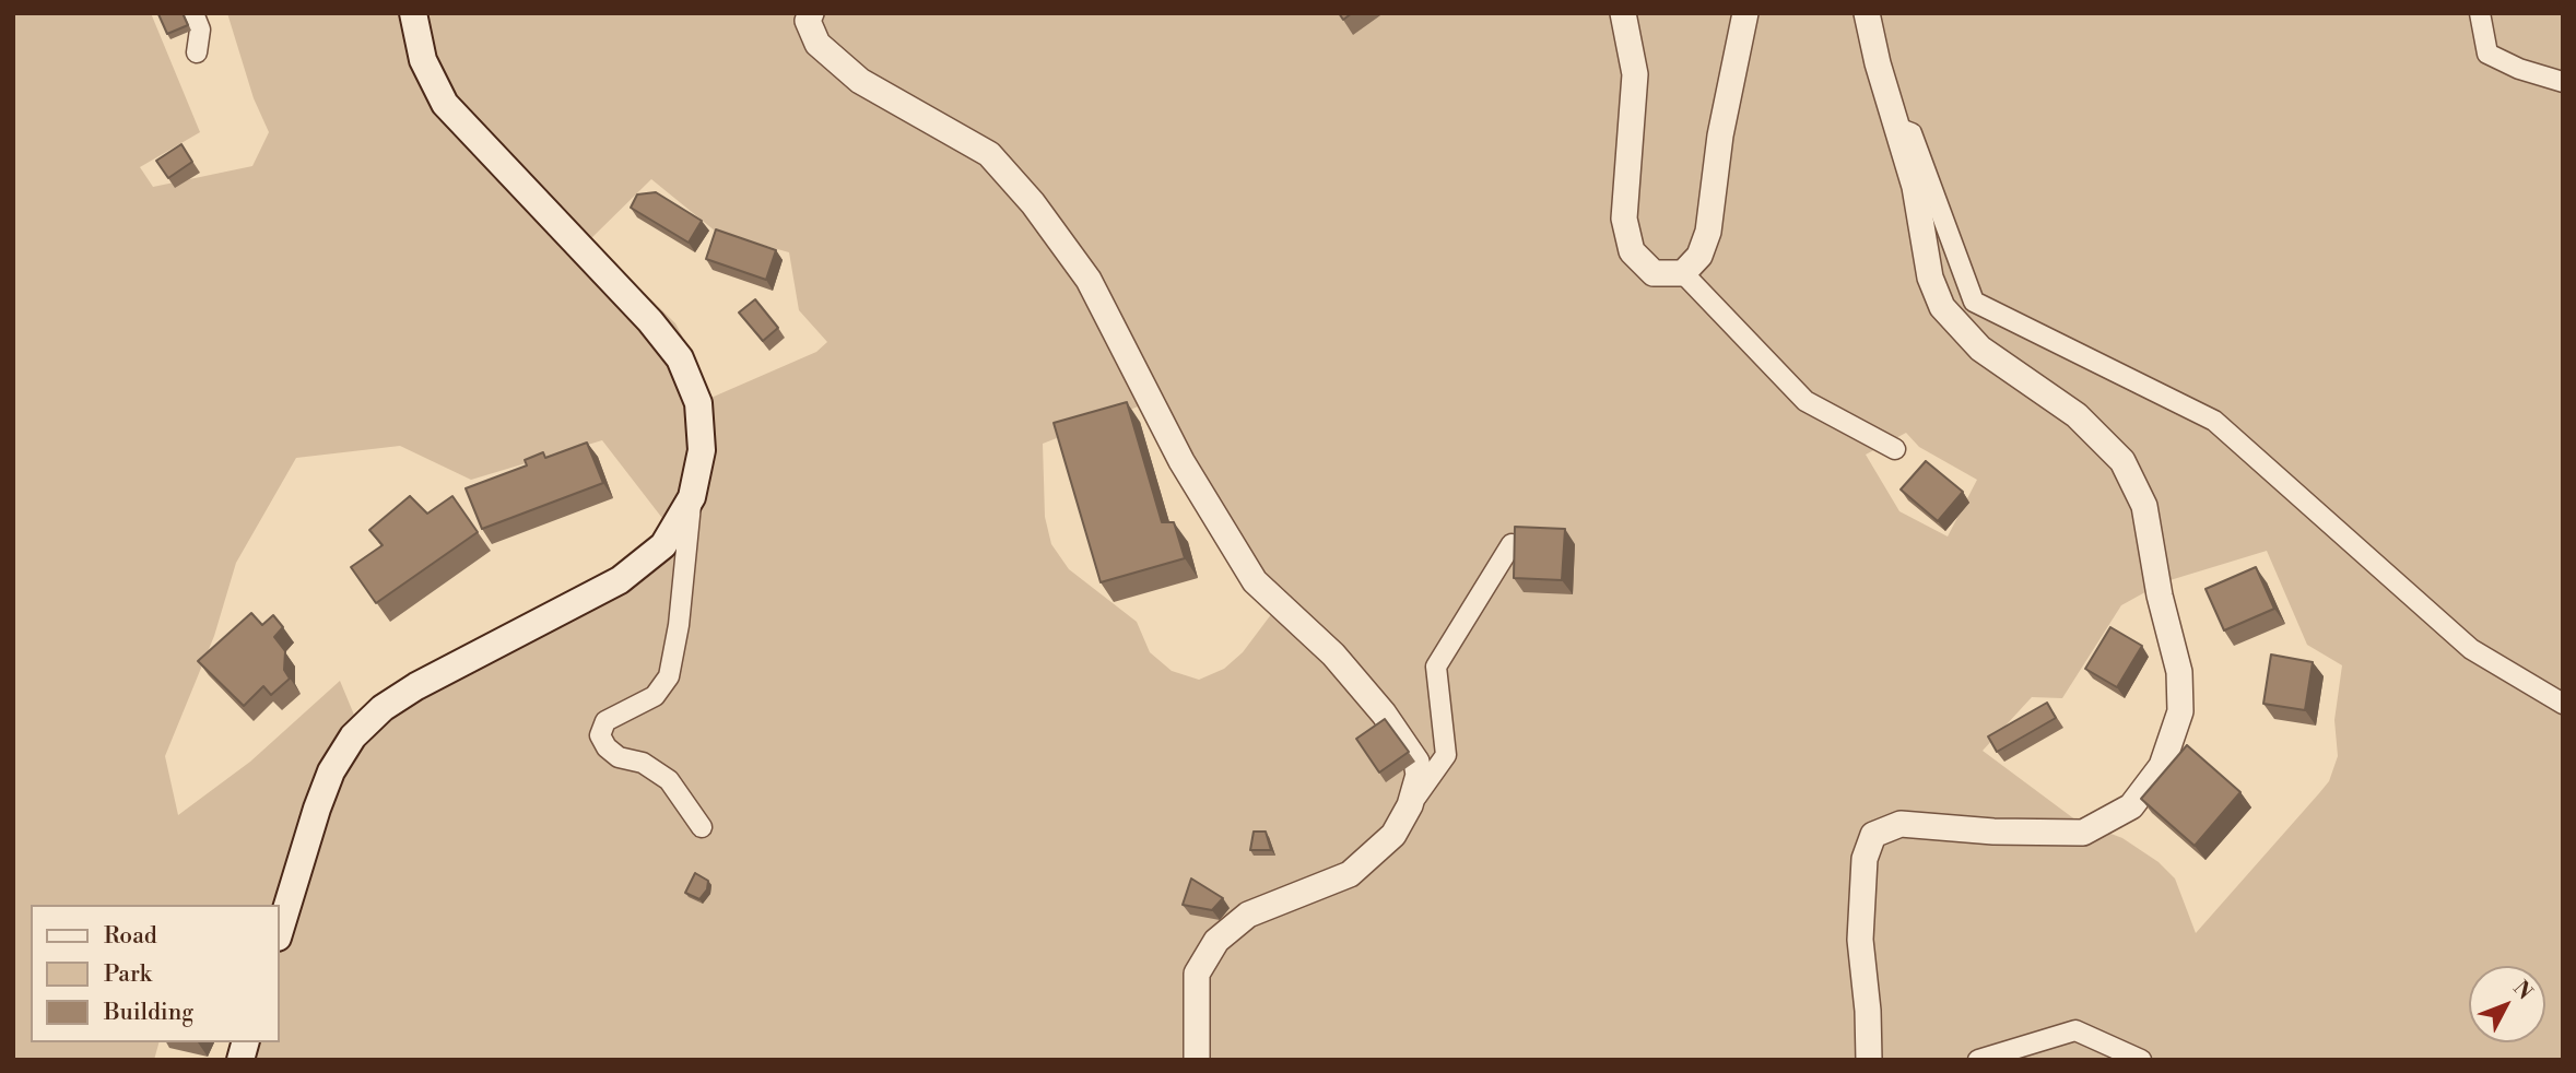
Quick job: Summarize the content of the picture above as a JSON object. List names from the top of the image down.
{
  "legend": ["Road", "Park", "Building"],
  "north": "top right"
}
